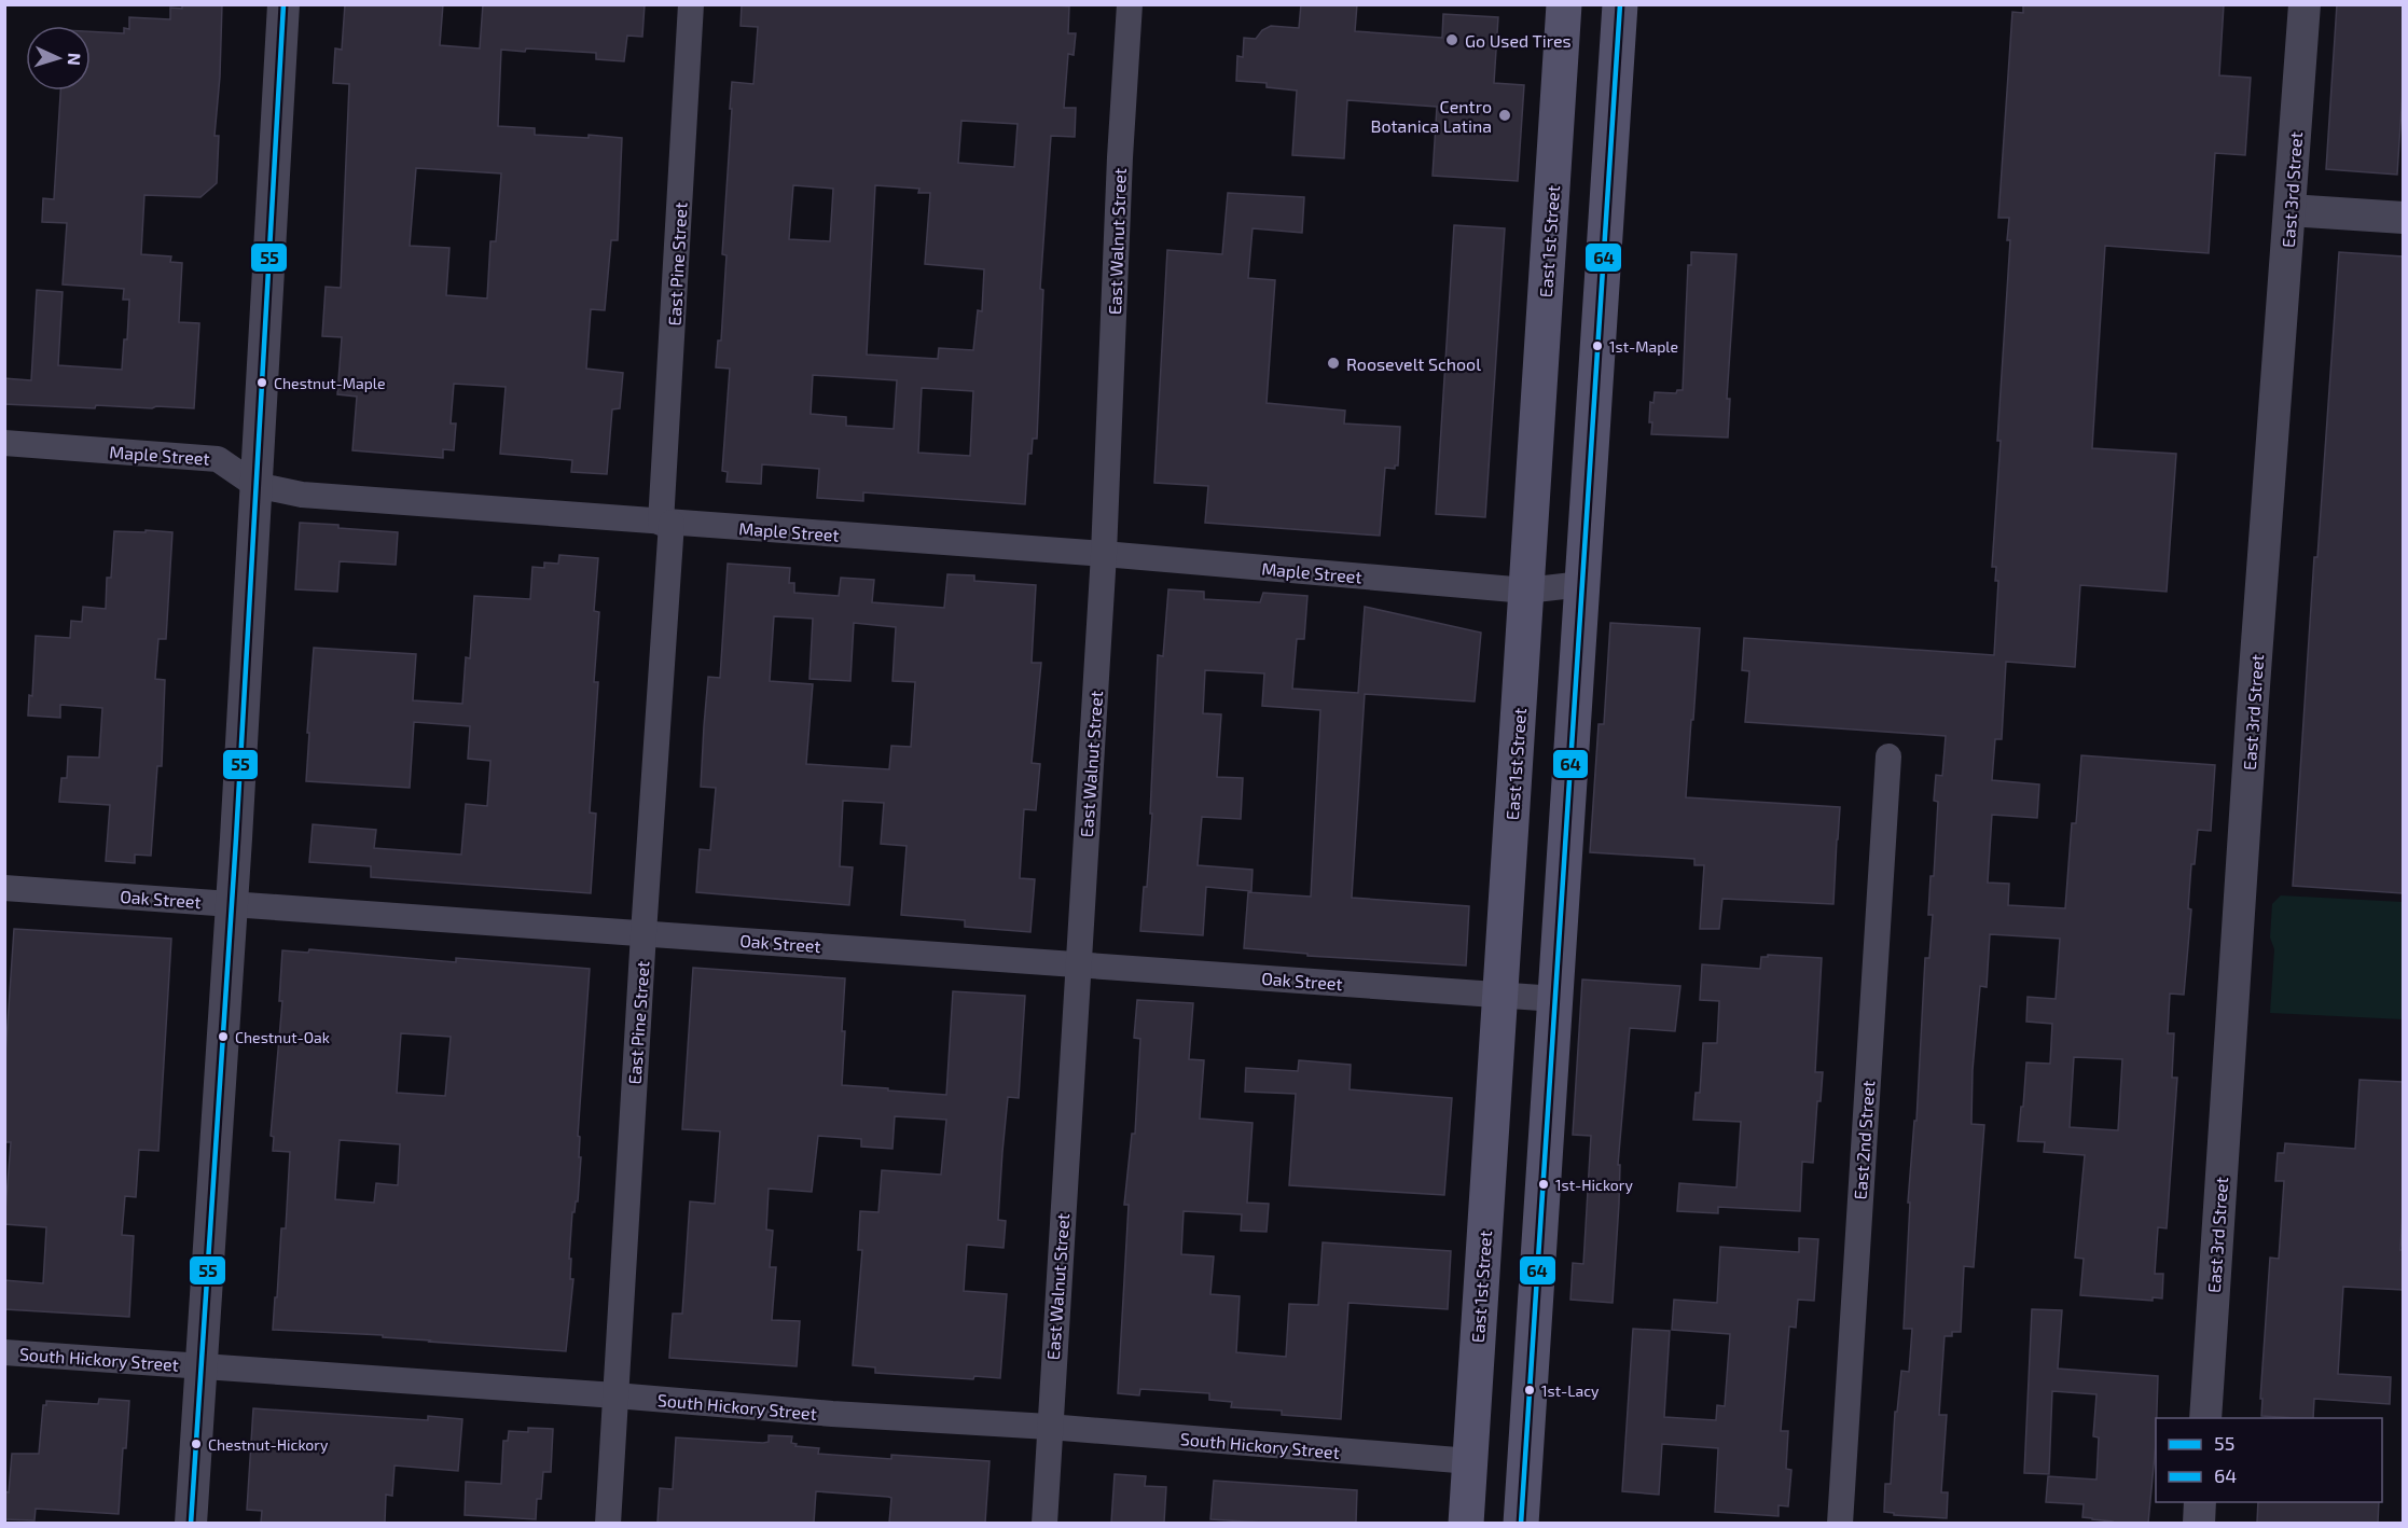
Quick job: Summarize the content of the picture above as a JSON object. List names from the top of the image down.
{
  "streets": {
    "main road": ["East 1st Street"],
    "street": [
      "East 3rd Street",
      "East Walnut Street",
      "East Pine Street",
      "Maple Street",
      "Oak Street",
      "East 2nd Street",
      "South Hickory Street"
    ]
  },
  "crossings": [
    ["East Walnut Street", "Maple Street"],
    ["East Walnut Street", "Oak Street"],
    ["East Walnut Street", "South Hickory Street"],
    ["East 1st Street", "Maple Street"],
    ["East 1st Street", "Oak Street"],
    ["East 1st Street", "South Hickory Street"],
    ["East Pine Street", "Maple Street"],
    ["East Pine Street", "Oak Street"],
    ["East Pine Street", "South Hickory Street"]
  ],
  "places": [
    "Go Used Tires",
    "Centro Botanica Latina",
    "1st-Maple",
    "Roosevelt School",
    "Chestnut-Maple",
    "Chestnut-Oak",
    "1st-Hickory",
    "1st-Lacy",
    "Chestnut-Hickory"
  ],
  "lines": ["transit line 55", "transit line 64"],
  "legend": ["55", "64"],
  "north": "right"
}
